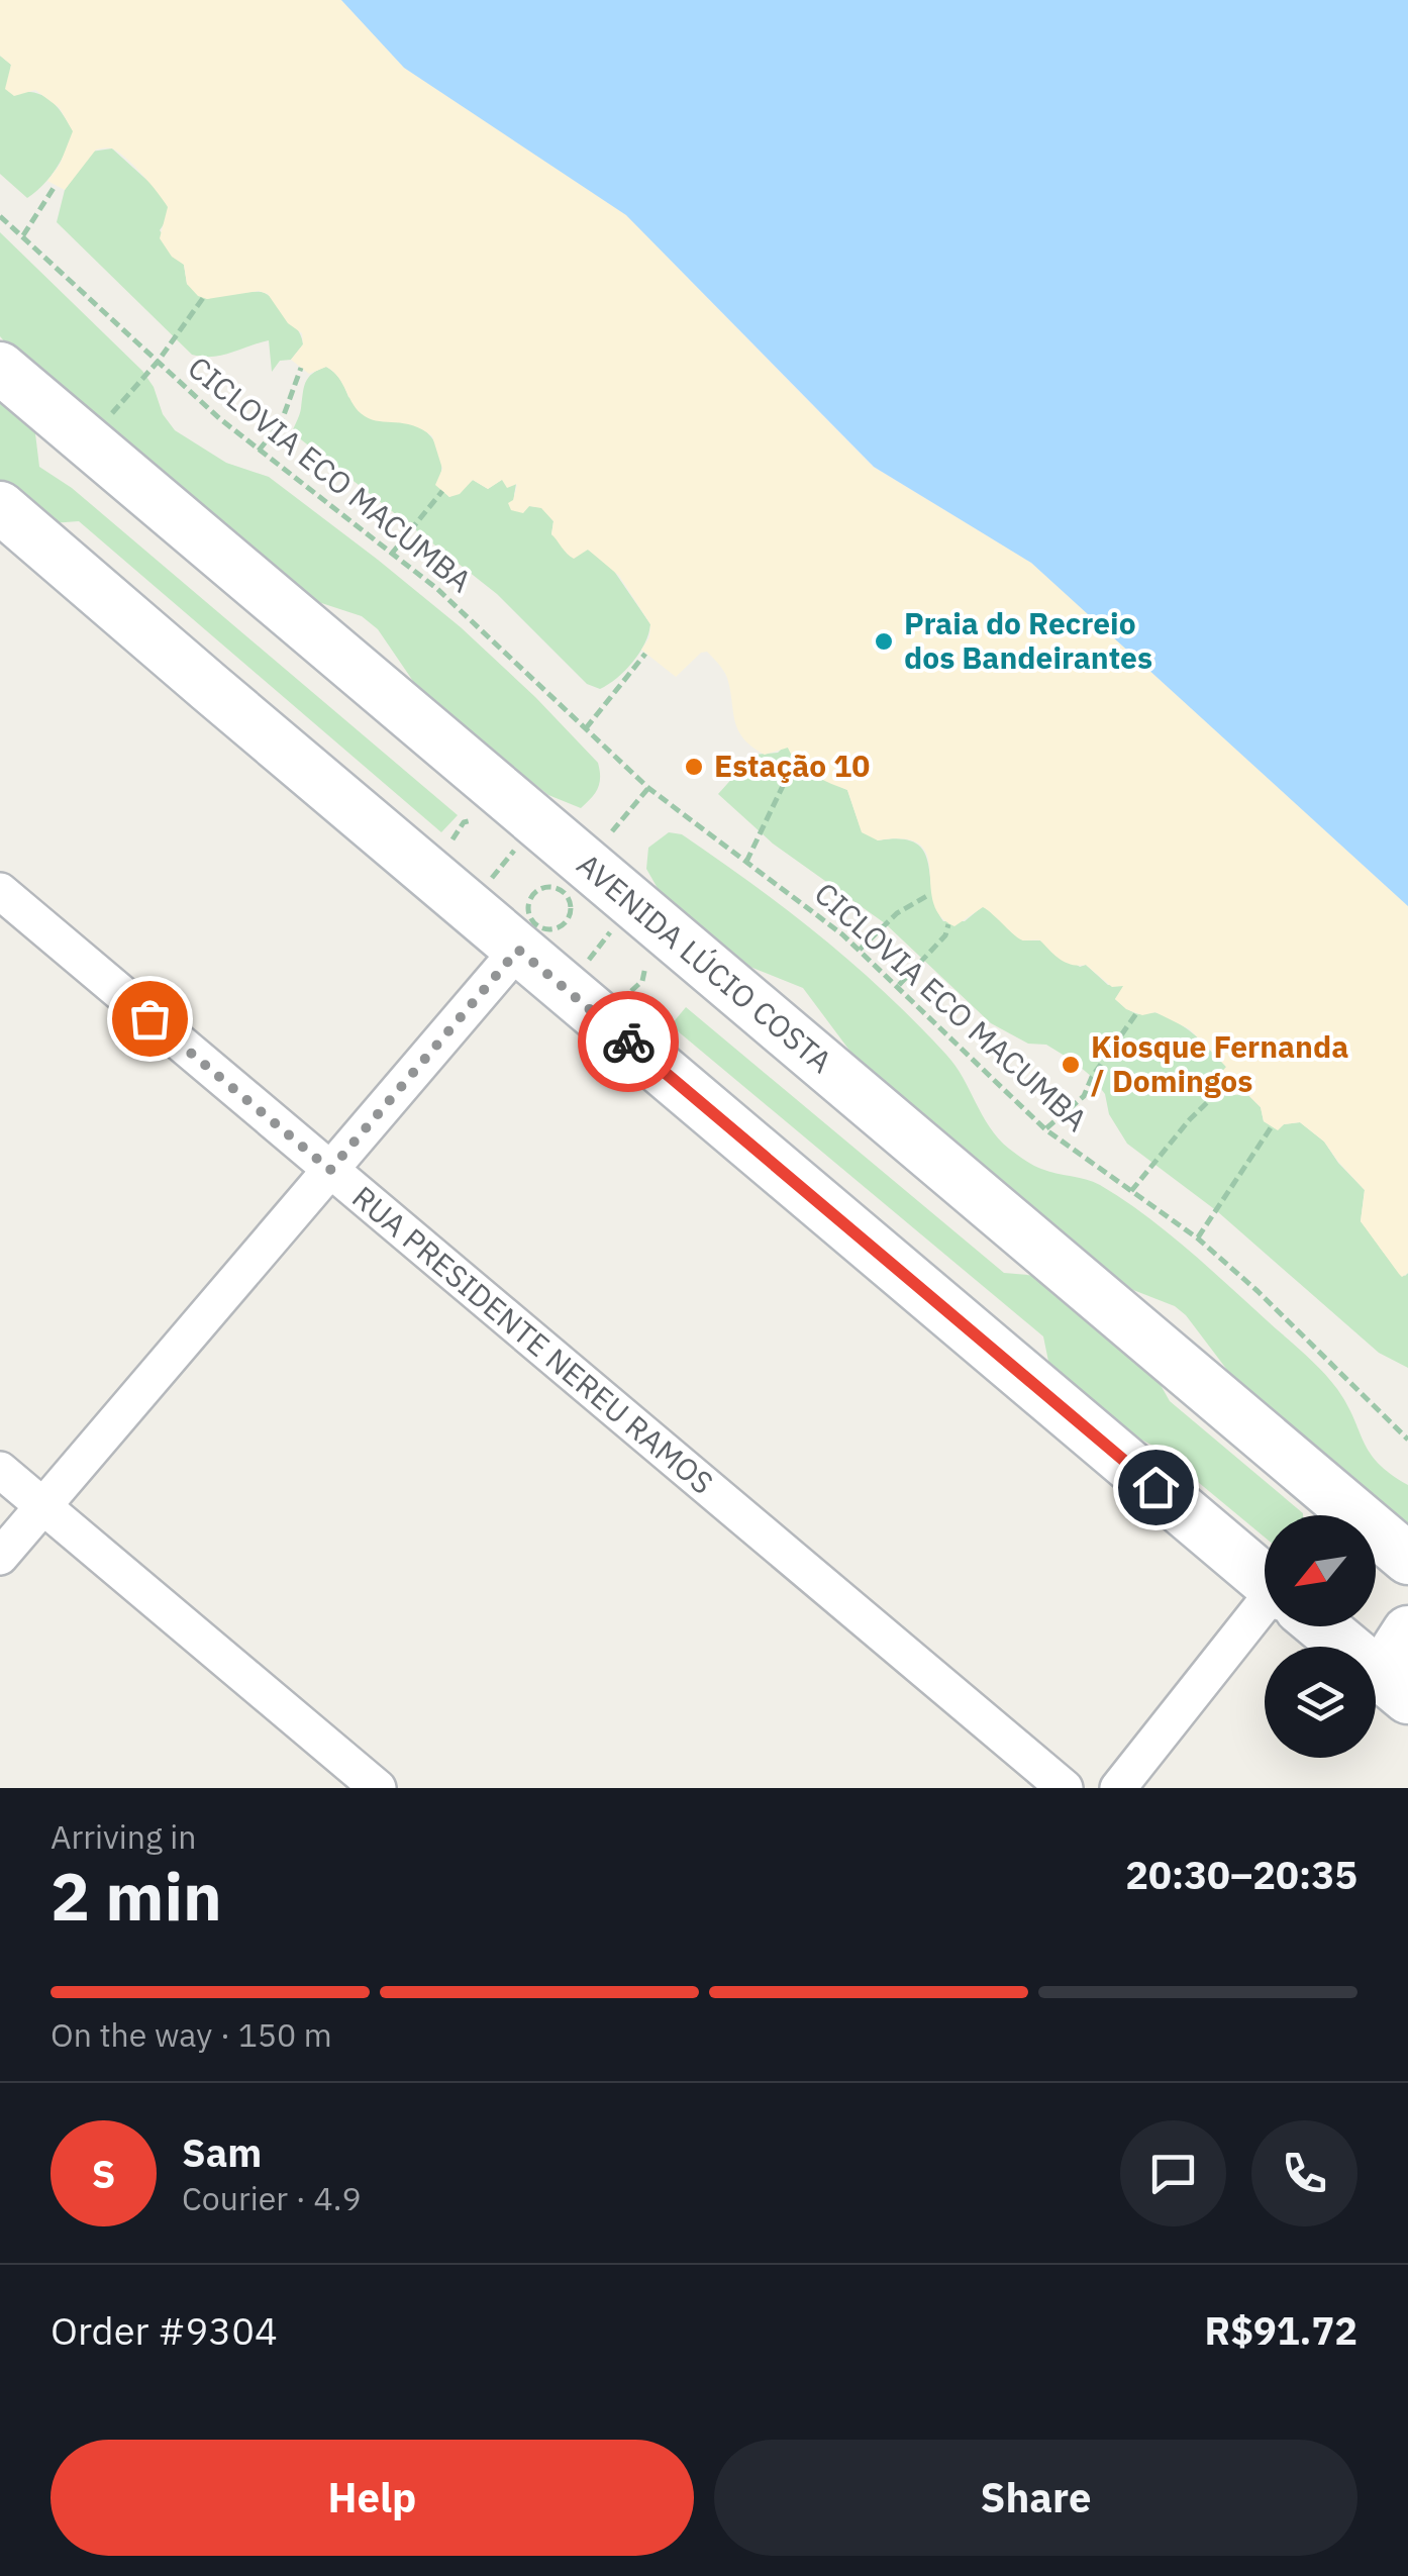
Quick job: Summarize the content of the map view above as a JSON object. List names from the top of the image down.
{
  "streets": {
    "main road": ["AVENIDA LÚCIO COSTA"],
    "street": ["RUA PRESIDENTE NEREU RAMOS"],
    "path": ["CICLOVIA ECO MACUMBA"]
  },
  "places": ["Praia do Recreio dos Bandeirantes", "Estação 10", "Kiosque Fernanda / Domingos"],
  "north": "bottom left",
  "page": {
    "heading": ["2 min", "Arriving in", "20:30–20:35"],
    "panel": [
      "Sam",
      "Courier · 4.9",
      "Order #9304",
      "R$91.72"
    ],
    "bar": "On the way · 150 m",
    "round": "S",
    "buttons": ["Help", "Share"]
  }
}
